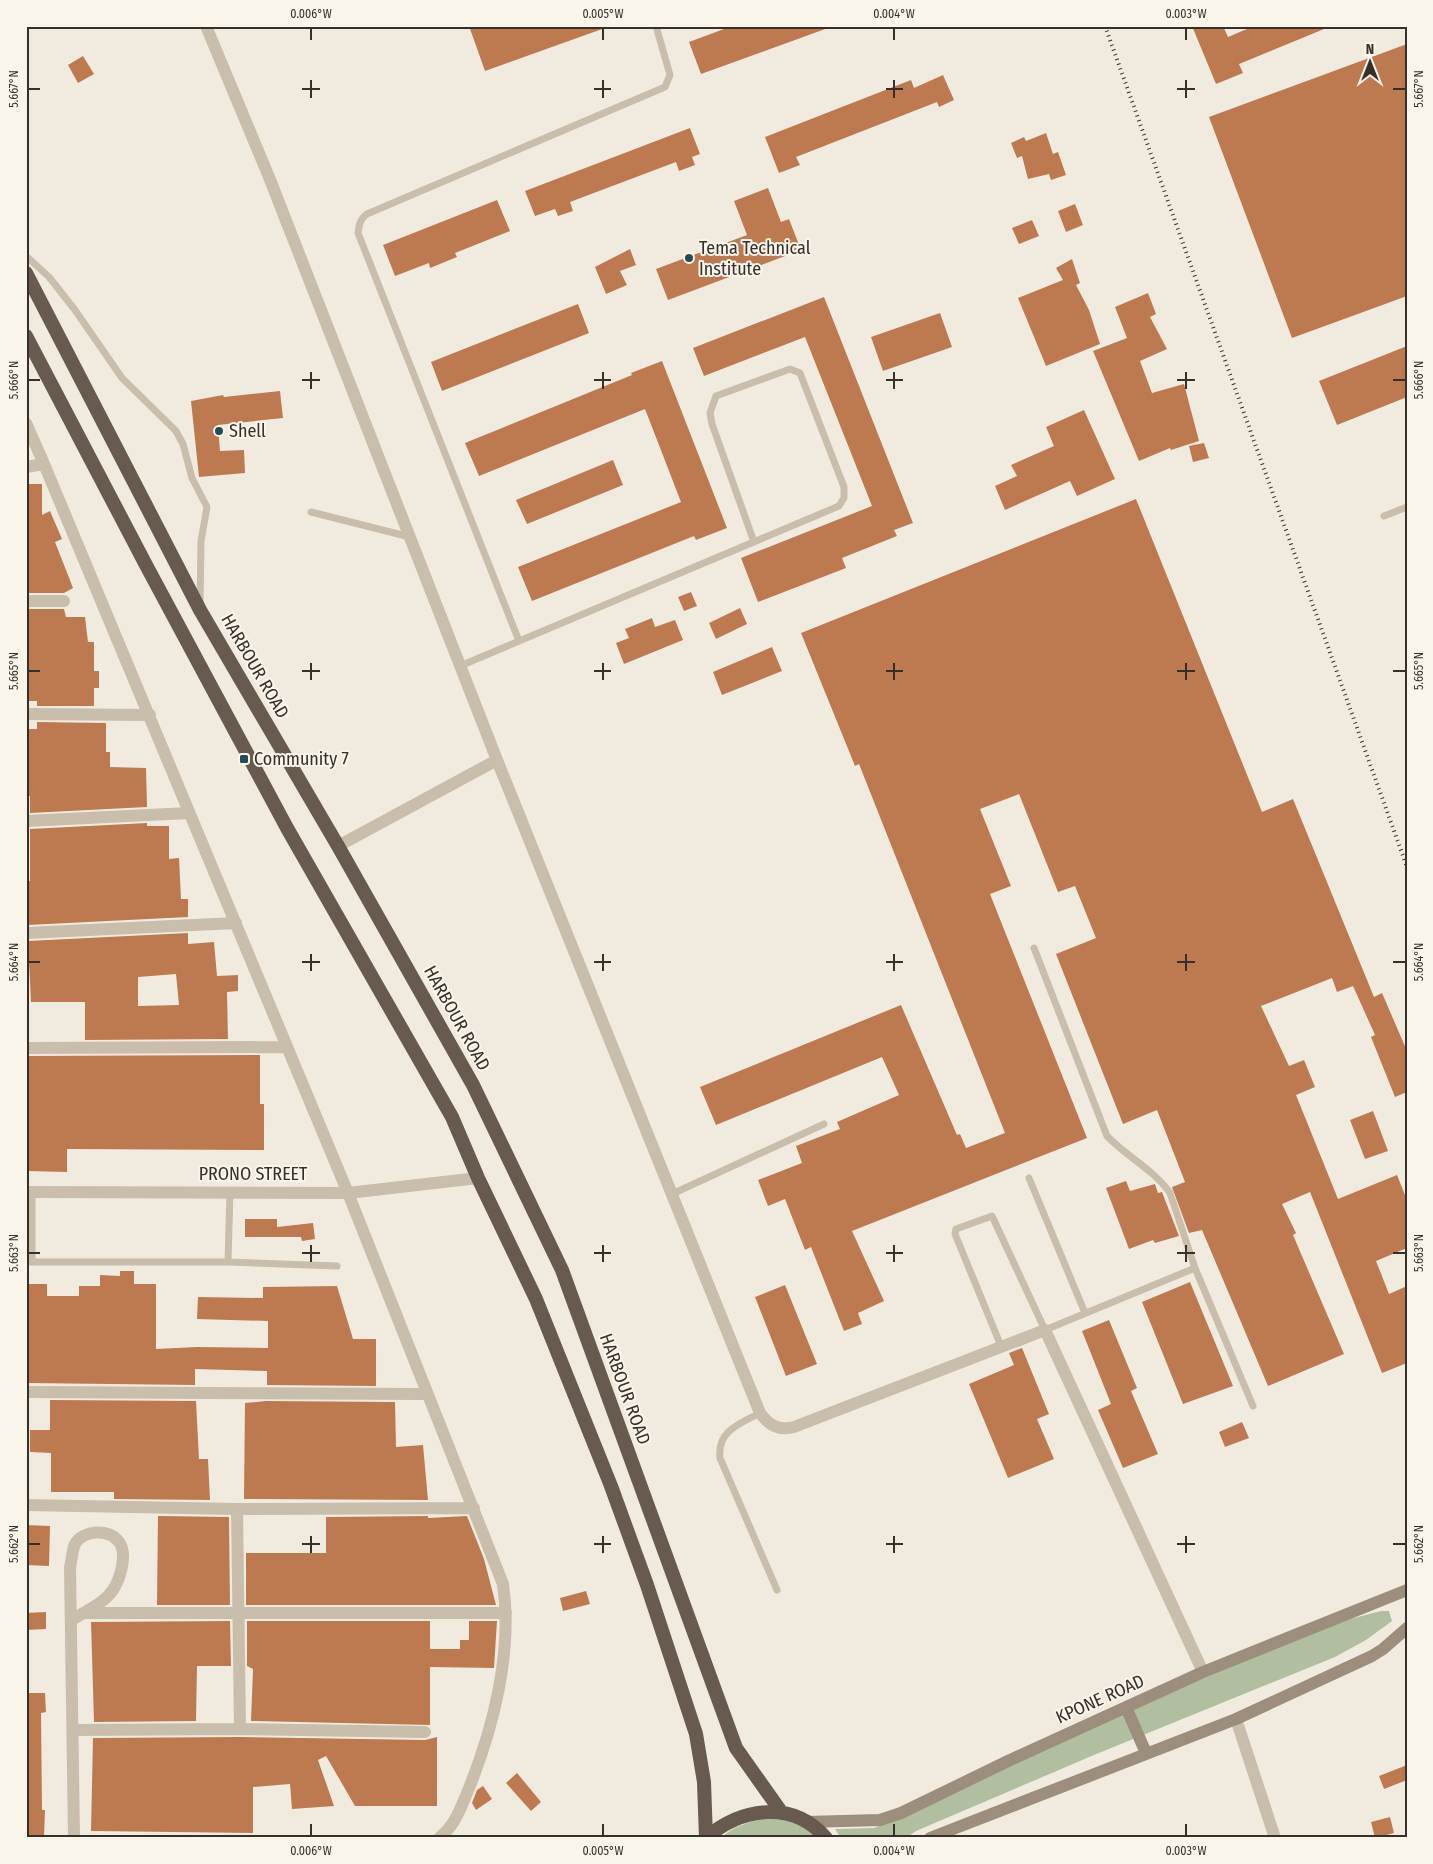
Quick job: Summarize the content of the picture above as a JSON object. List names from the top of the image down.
{
  "streets": {
    "highway": ["HARBOUR ROAD"],
    "main road": ["KPONE ROAD"],
    "street": ["PRONO STREET"]
  },
  "places": {
    "other": ["Tema Technical Institute", "Shell"],
    "transit": ["Community 7"]
  },
  "north": "top",
  "coordinates": [
    "0.006°W",
    "0.005°W",
    "0.004°W",
    "0.003°W",
    "5.667°N",
    "5.666°N",
    "5.665°N",
    "5.664°N",
    "5.663°N",
    "5.662°N"
  ]
}
